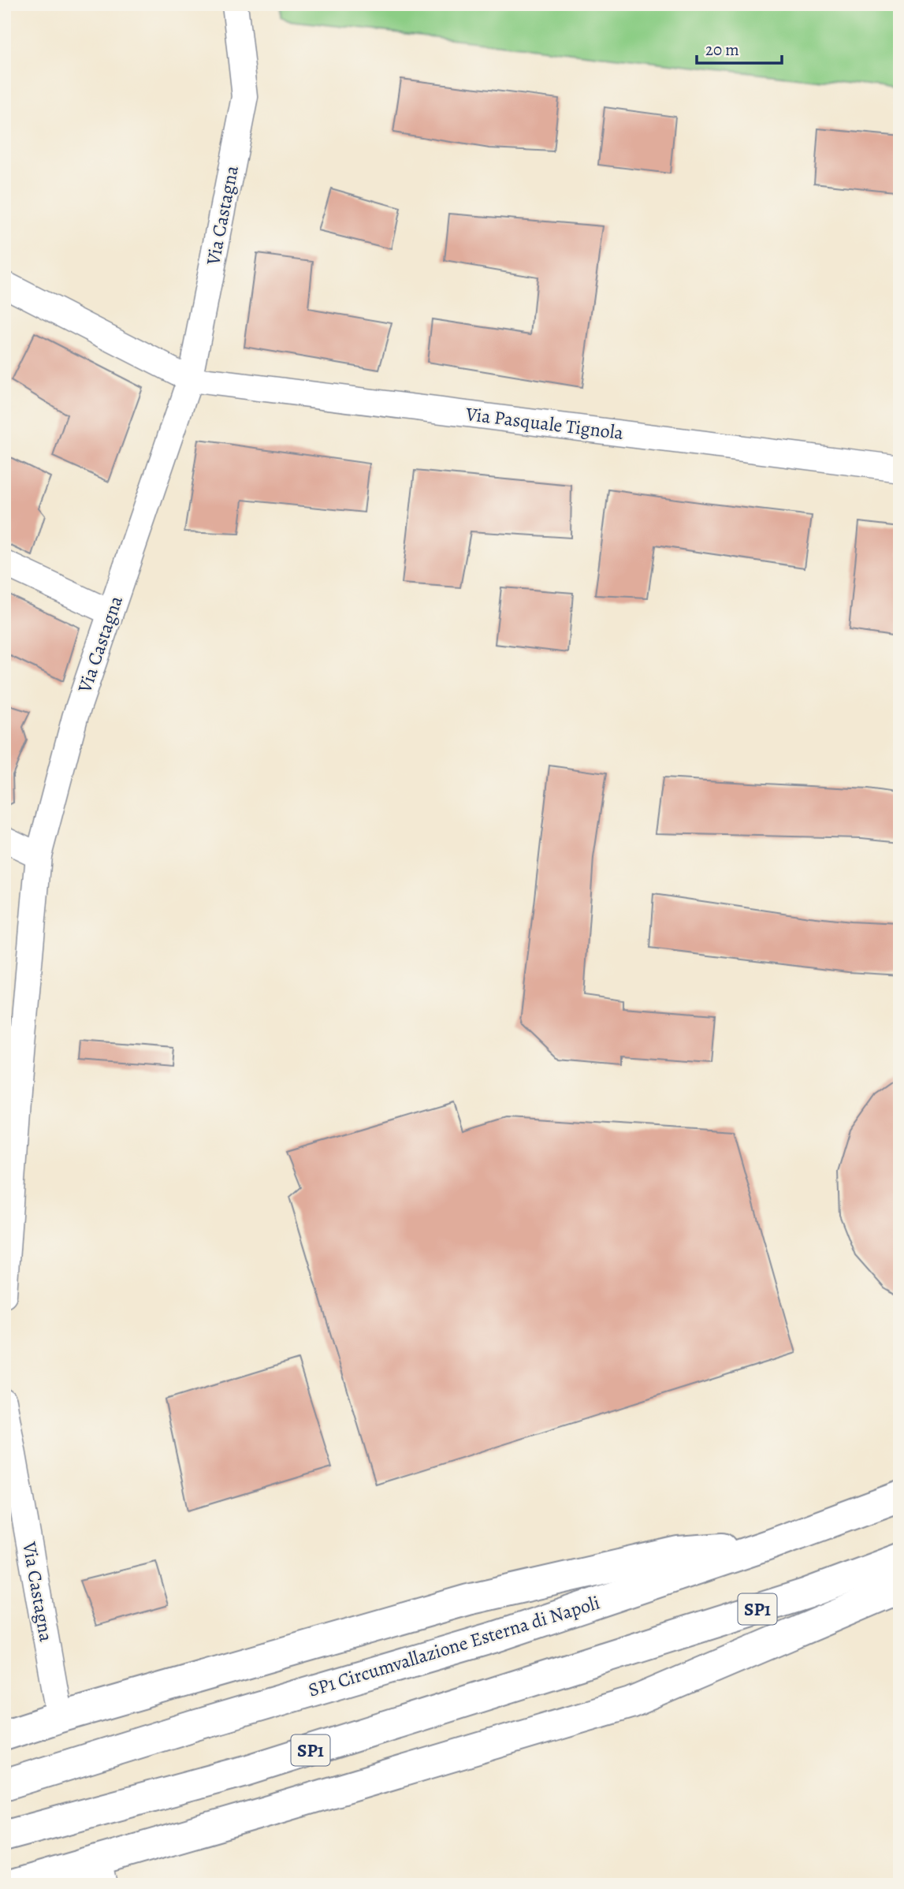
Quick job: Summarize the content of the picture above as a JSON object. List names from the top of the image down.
{
  "streets": {
    "highway": ["SP1", "SP1 Circumvallazione Esterna di Napoli"],
    "street": ["Via Castagna", "Via Pasquale Tignola"]
  },
  "crossings": [
    ["Via Castagna", "Via Pasquale Tignola"]
  ],
  "scale_bar": "20 m"
}
